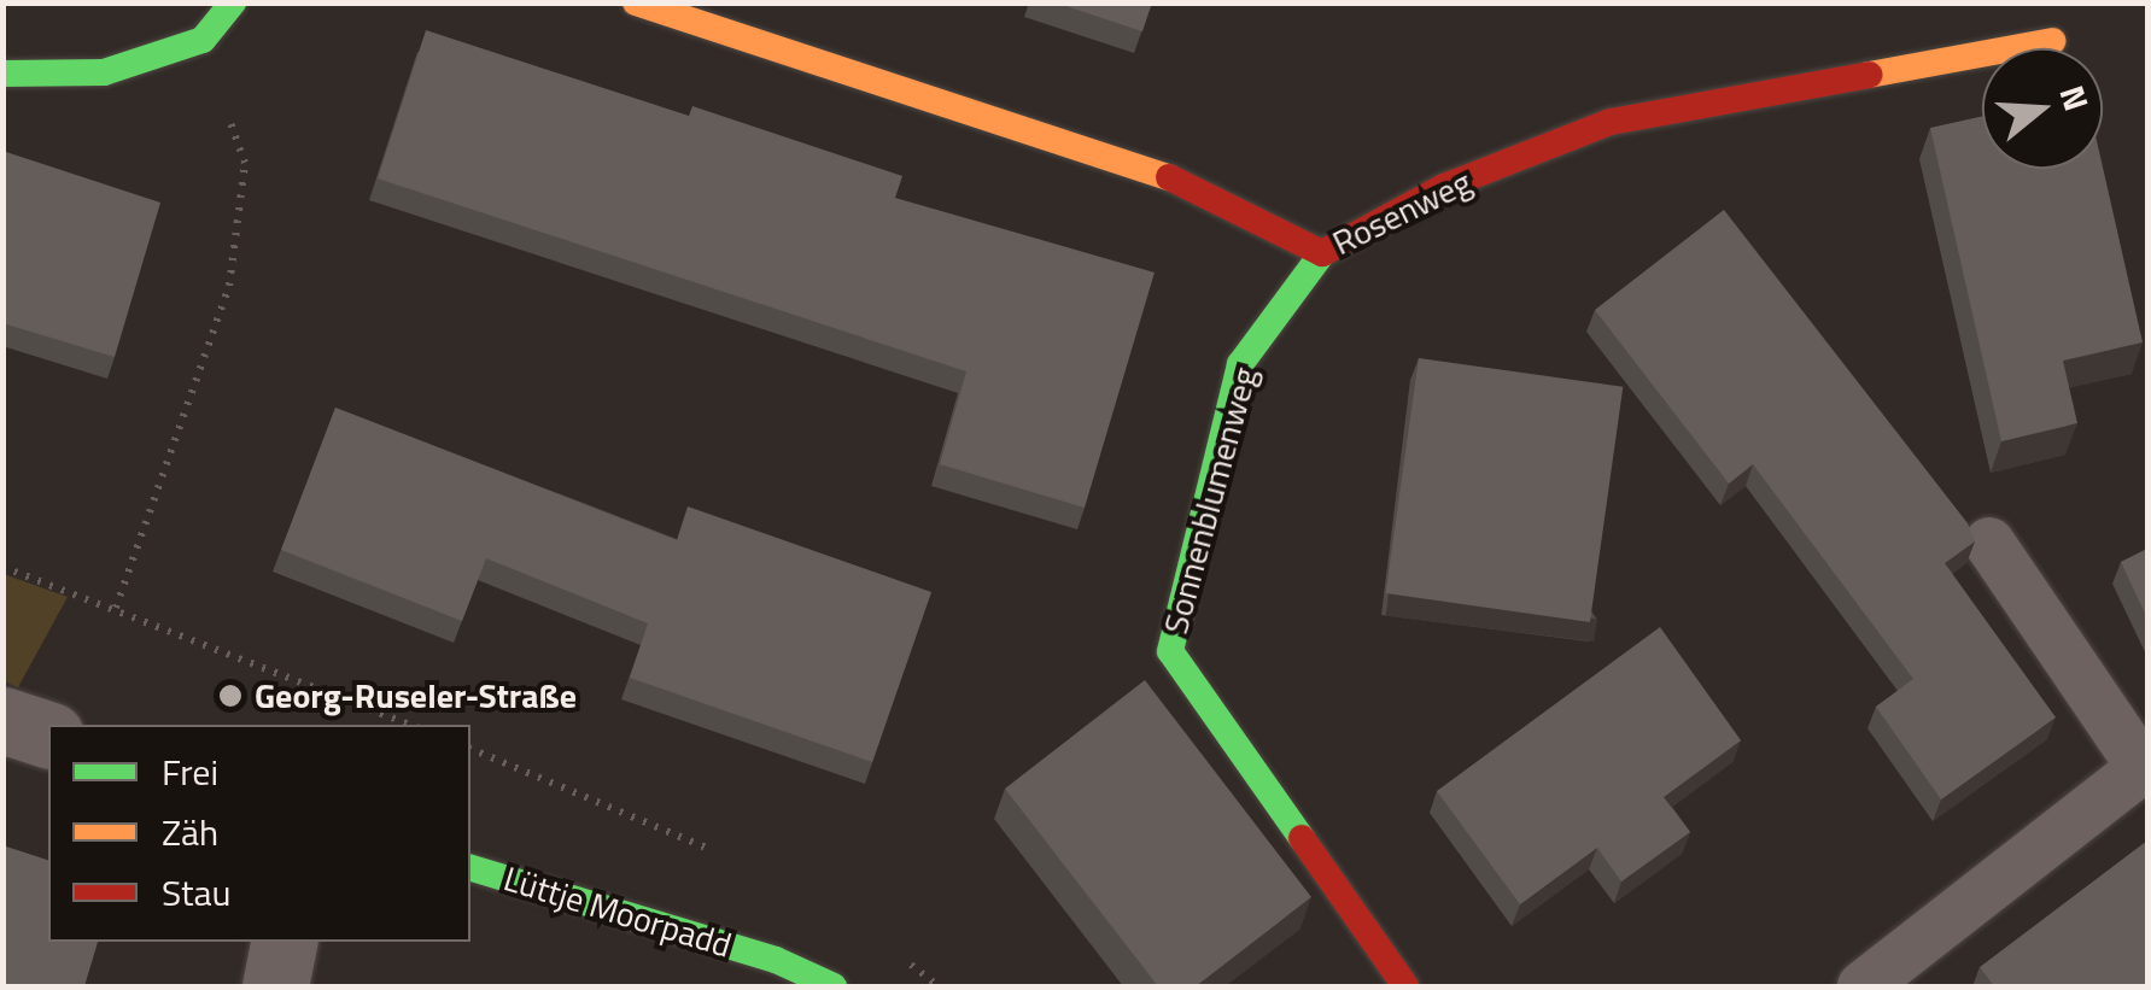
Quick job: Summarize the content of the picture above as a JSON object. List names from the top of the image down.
{
  "streets": {
    "street": ["Rosenweg", "Sonnenblumenweg", "Lüttje Moorpadd"]
  },
  "crossings": [
    ["Rosenweg", "Sonnenblumenweg"]
  ],
  "places": ["Georg-Ruseler-Straße"],
  "legend": ["Frei", "Zäh", "Stau"],
  "north": "right"
}
